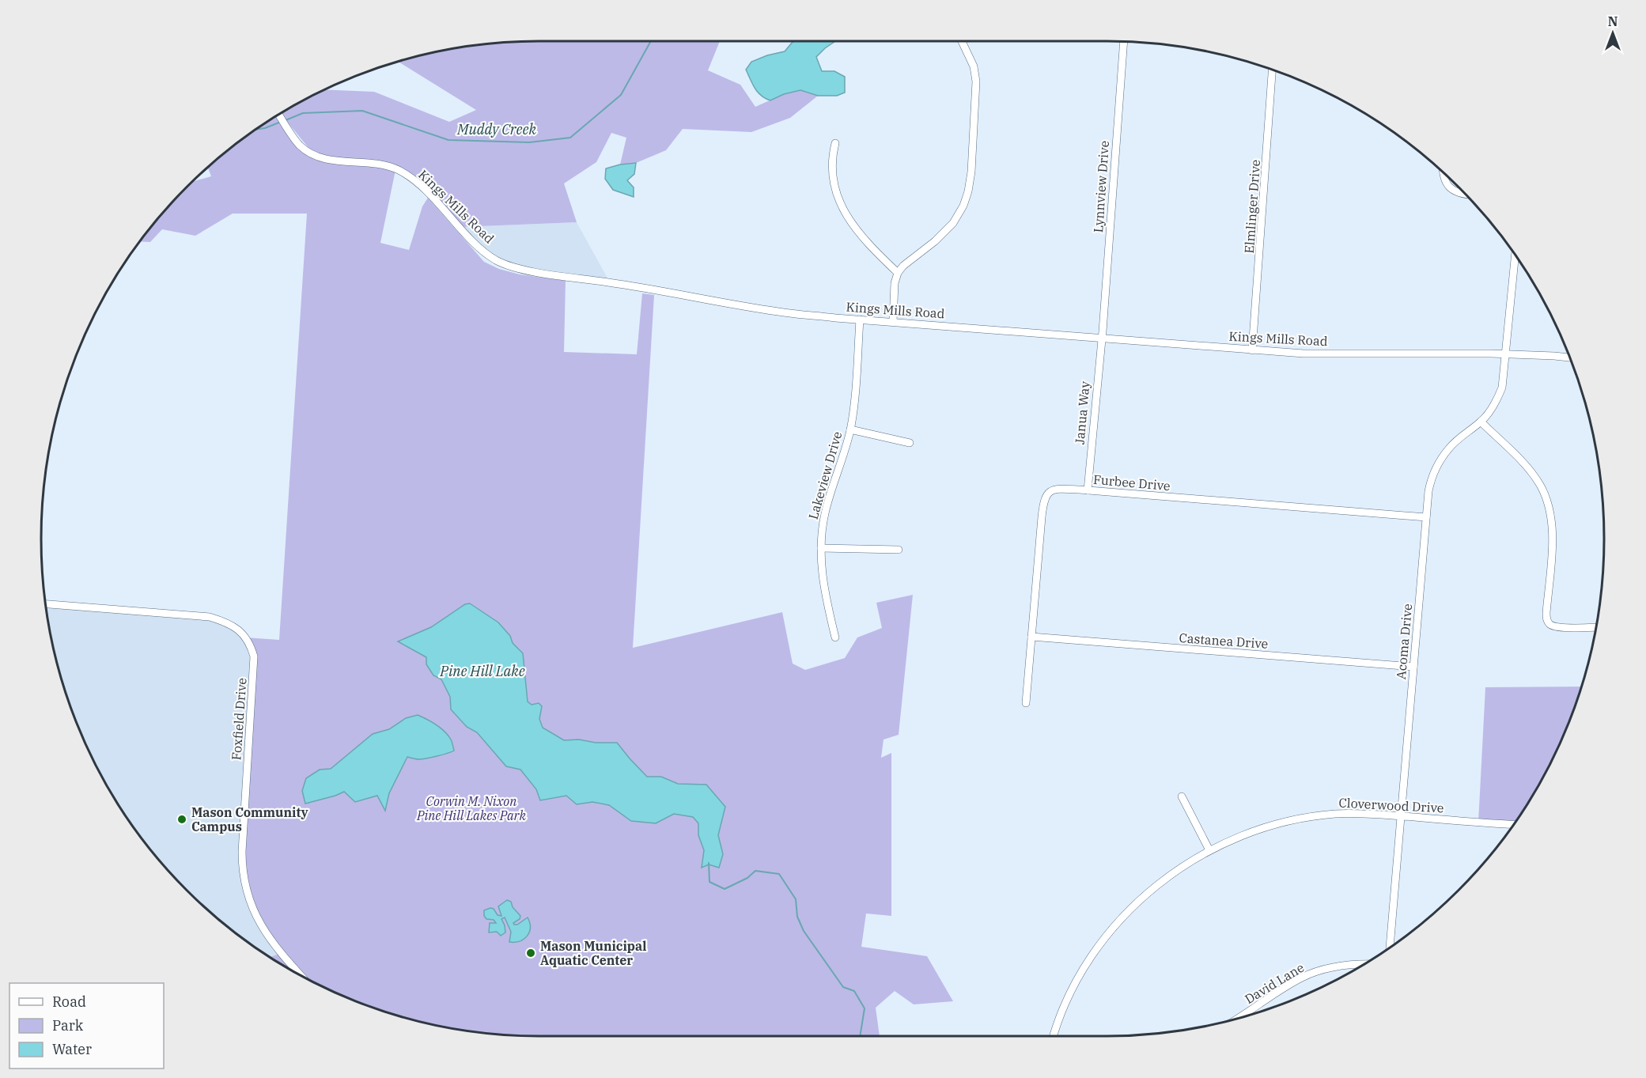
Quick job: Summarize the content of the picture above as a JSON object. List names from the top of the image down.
{
  "streets": {
    "street": [
      "Lynnview Drive",
      "Kings Mills Road",
      "Elmlinger Drive",
      "Janua Way",
      "Lakeview Drive",
      "Furbee Drive",
      "Castanea Drive",
      "Acoma Drive",
      "Foxfield Drive",
      "Cloverwood Drive",
      "David Lane"
    ]
  },
  "crossings": [
    ["Lynnview Drive", "Kings Mills Road"],
    ["Lynnview Drive", "Janua Way"],
    ["Kings Mills Road", "Elmlinger Drive"],
    ["Kings Mills Road", "Janua Way"],
    ["Kings Mills Road", "Lakeview Drive"],
    ["Kings Mills Road", "Acoma Drive"],
    ["Janua Way", "Furbee Drive"],
    ["Furbee Drive", "Castanea Drive"],
    ["Furbee Drive", "Acoma Drive"],
    ["Castanea Drive", "Acoma Drive"],
    ["Acoma Drive", "Cloverwood Drive"]
  ],
  "water": ["Muddy Creek", "Pine Hill Lake"],
  "parks": ["Corwin M. Nixon Pine Hill Lakes Park"],
  "places": ["Mason Community Campus", "Mason Municipal Aquatic Center"],
  "legend": ["Road", "Park", "Water"],
  "north": "top"
}
